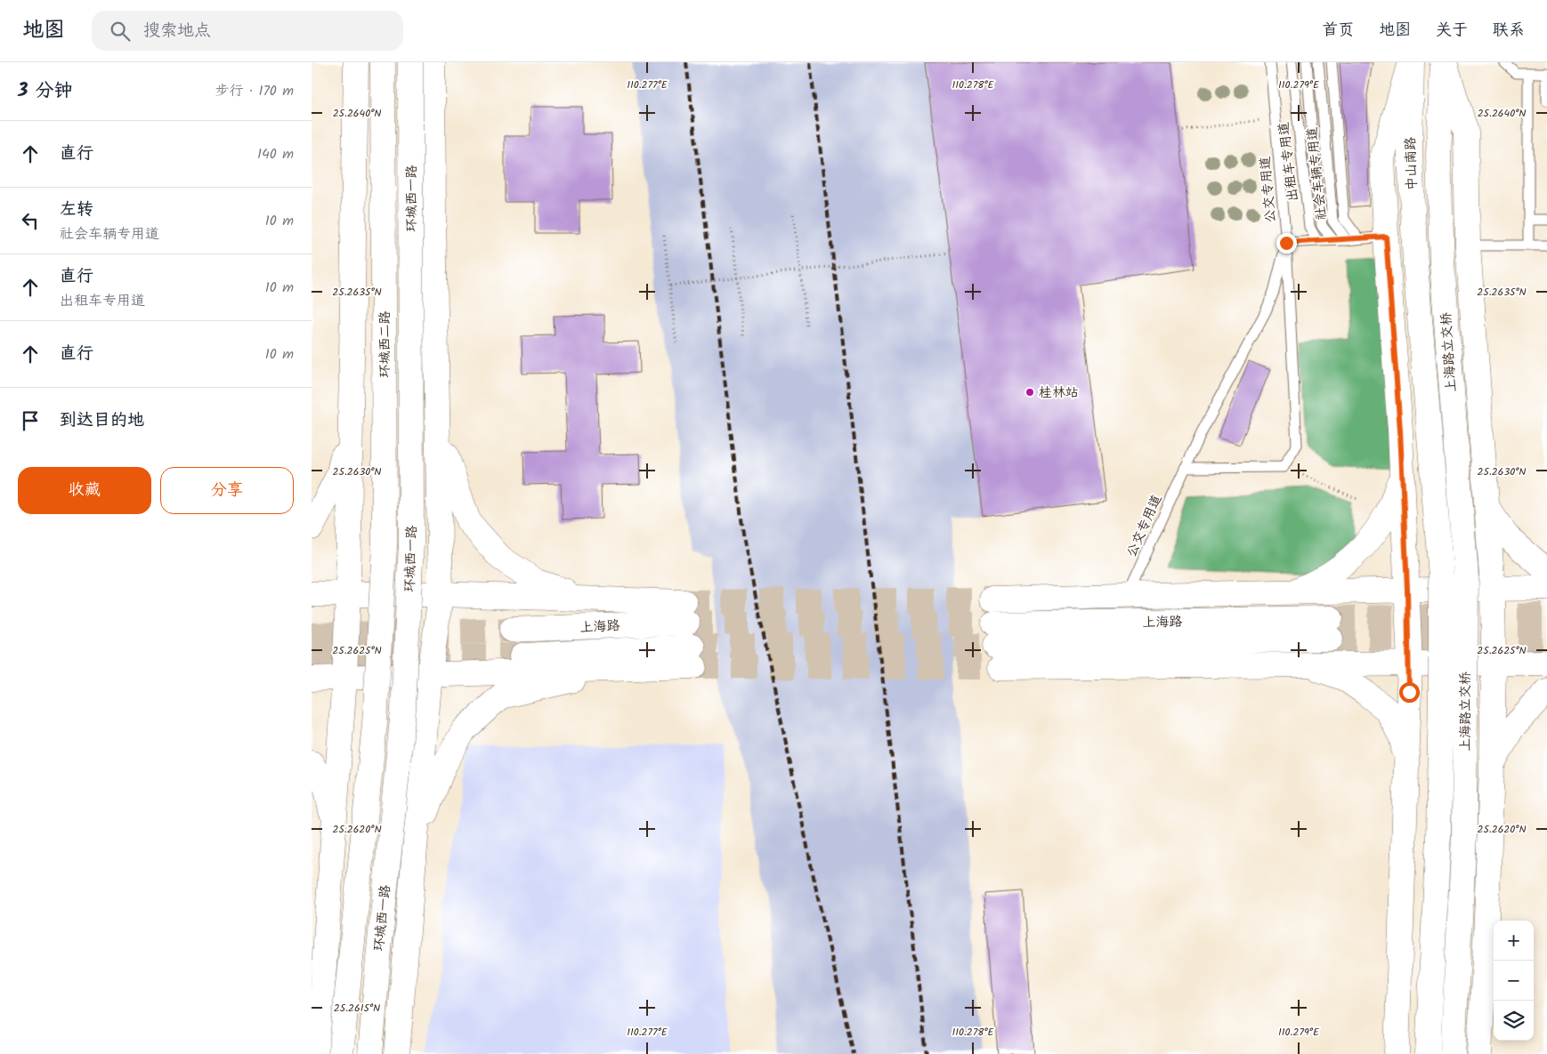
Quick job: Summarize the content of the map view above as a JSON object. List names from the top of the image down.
{
  "streets": {
    "main road": [
      "中山南路",
      "环城西一路",
      "环城西二路",
      "上海路立交桥",
      "上海路"
    ],
    "lane": ["出租车专用道", "社会车辆专用道", "公交专用道"]
  },
  "crossings": [
    ["中山南路", "上海路立交桥"],
    ["环城西一路", "环城西二路"]
  ],
  "places": ["桂林站"],
  "page": {
    "header": "地图",
    "search": "搜索地点",
    "nav": [
      "首页",
      "地图",
      "关于",
      "联系"
    ],
    "heading": ["3 分钟", "步行 · 170 m"],
    "list": [
      ["直行", "140 m"],
      ["左转", "社会车辆专用道", "10 m"],
      ["直行", "出租车专用道", "10 m"],
      ["直行", "10 m"],
      "到达目的地"
    ],
    "buttons": ["收藏", "分享"],
    "map_buttons": ["+", "−"]
  },
  "coordinates": [
    "110.277°E",
    "110.278°E",
    "110.279°E",
    "25.2640°N",
    "25.2635°N",
    "25.2630°N",
    "25.2625°N",
    "25.2620°N",
    "25.2615°N"
  ]
}
